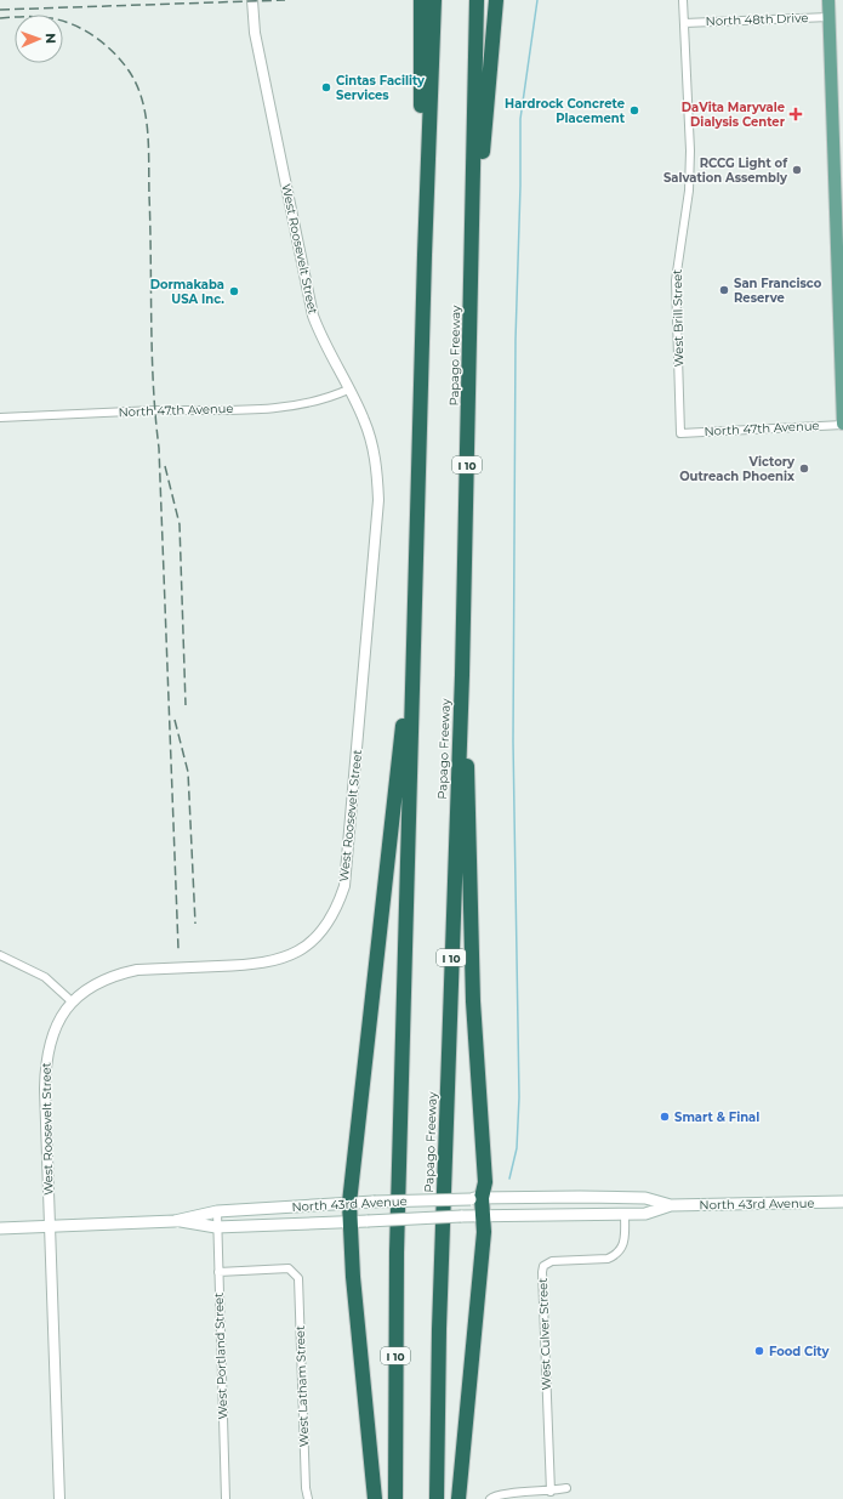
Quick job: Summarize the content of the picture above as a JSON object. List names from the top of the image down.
{
  "streets": {
    "highway": ["Papago Freeway", "I 10"],
    "main road": ["North 43rd Avenue"],
    "street": [
      "North 48th Drive",
      "West Roosevelt Street",
      "West Brill Street",
      "North 47th Avenue",
      "West Culver Street",
      "West Portland Street",
      "West Latham Street"
    ]
  },
  "crossings": [
    ["North 48th Drive", "West Brill Street"],
    ["West Roosevelt Street", "North 47th Avenue"],
    ["West Roosevelt Street", "North 43rd Avenue"],
    ["West Brill Street", "North 47th Avenue"],
    ["North 43rd Avenue", "West Culver Street"],
    ["North 43rd Avenue", "West Portland Street"],
    ["West Portland Street", "West Latham Street"]
  ],
  "places": {
    "other": [
      "Cintas Facility Services",
      "Hardrock Concrete Placement",
      "RCCG Light of Salvation Assembly",
      "San Francisco Reserve",
      "Dormakaba USA Inc.",
      "Victory Outreach Phoenix",
      "Smart & Final",
      "Food City"
    ],
    "health": ["DaVita Maryvale Dialysis Center"]
  },
  "north": "right"
}
